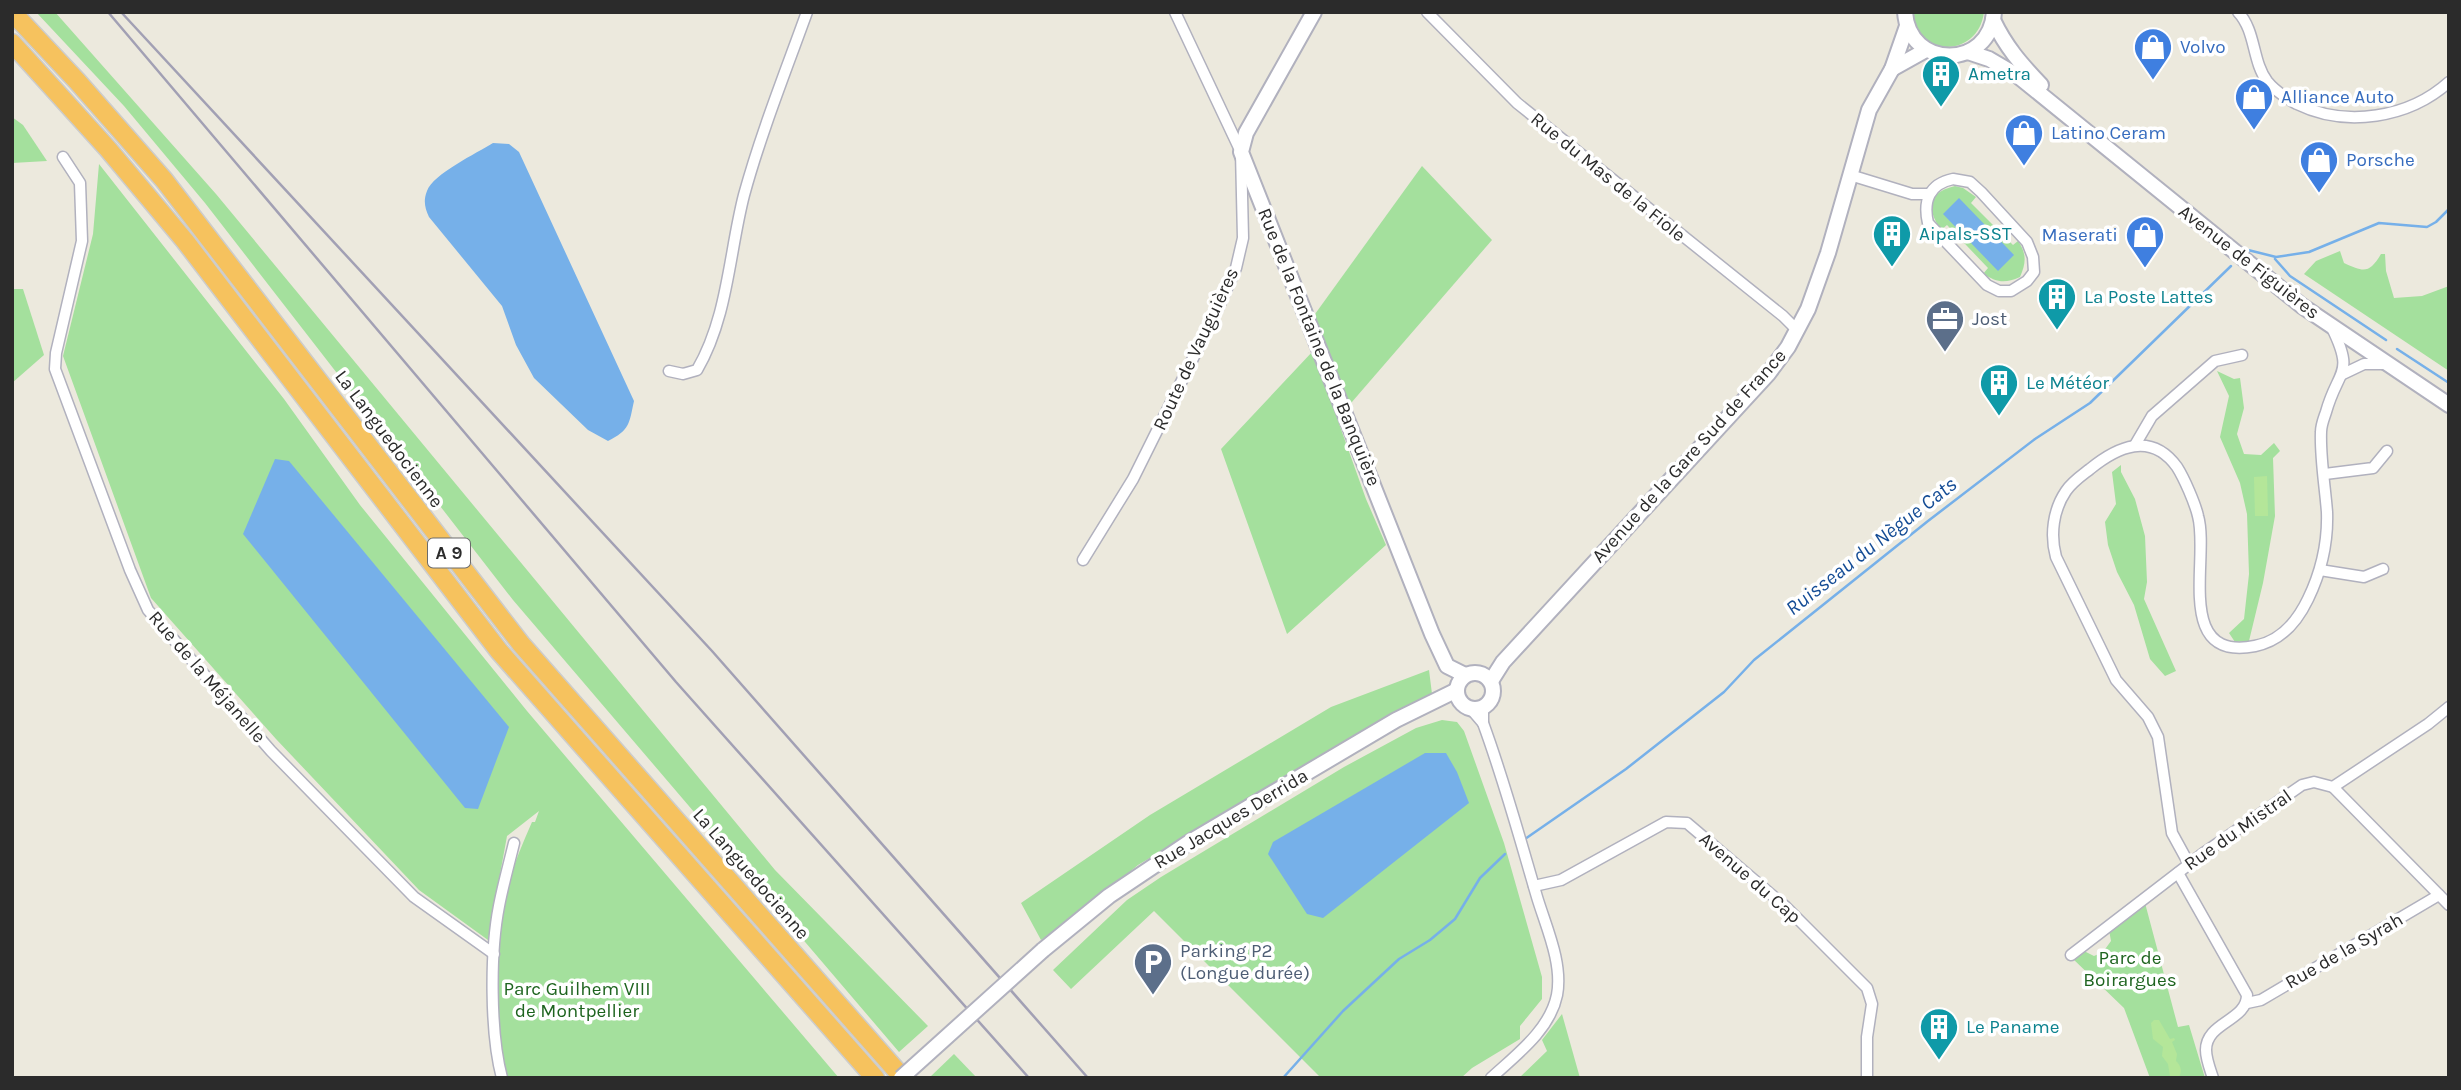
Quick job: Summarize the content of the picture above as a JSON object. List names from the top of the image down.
{
  "streets": {
    "highway": ["La Languedocienne", "A 9"],
    "street": [
      "Rue du Mas de la Fiole",
      "Avenue de Figuières",
      "Rue de la Fontaine de la Banquière",
      "Route de Vauguières",
      "Avenue de la Gare Sud de France",
      "Rue de la Méjanelle",
      "Rue Jacques Derrida",
      "Rue du Mistral",
      "Avenue du Cap",
      "Rue de la Syrah"
    ]
  },
  "crossings": [
    ["Rue du Mas de la Fiole", "Avenue de la Gare Sud de France"],
    ["Rue de la Fontaine de la Banquière", "Route de Vauguières"],
    ["La Languedocienne", "Rue Jacques Derrida"]
  ],
  "water": ["Ruisseau du Nègue Cats"],
  "parks": ["Parc de Boirargues", "Parc Guilhem VIII de Montpellier"],
  "places": {
    "shop": [
      "Volvo",
      "Alliance Auto",
      "Latino Ceram",
      "Porsche",
      "Maserati"
    ],
    "building": [
      "Ametra",
      "Aipals-SST",
      "La Poste Lattes",
      "Le Météor",
      "Le Paname"
    ],
    "office": ["Jost"],
    "parking": ["Parking P2 (Longue durée)"]
  }
}
